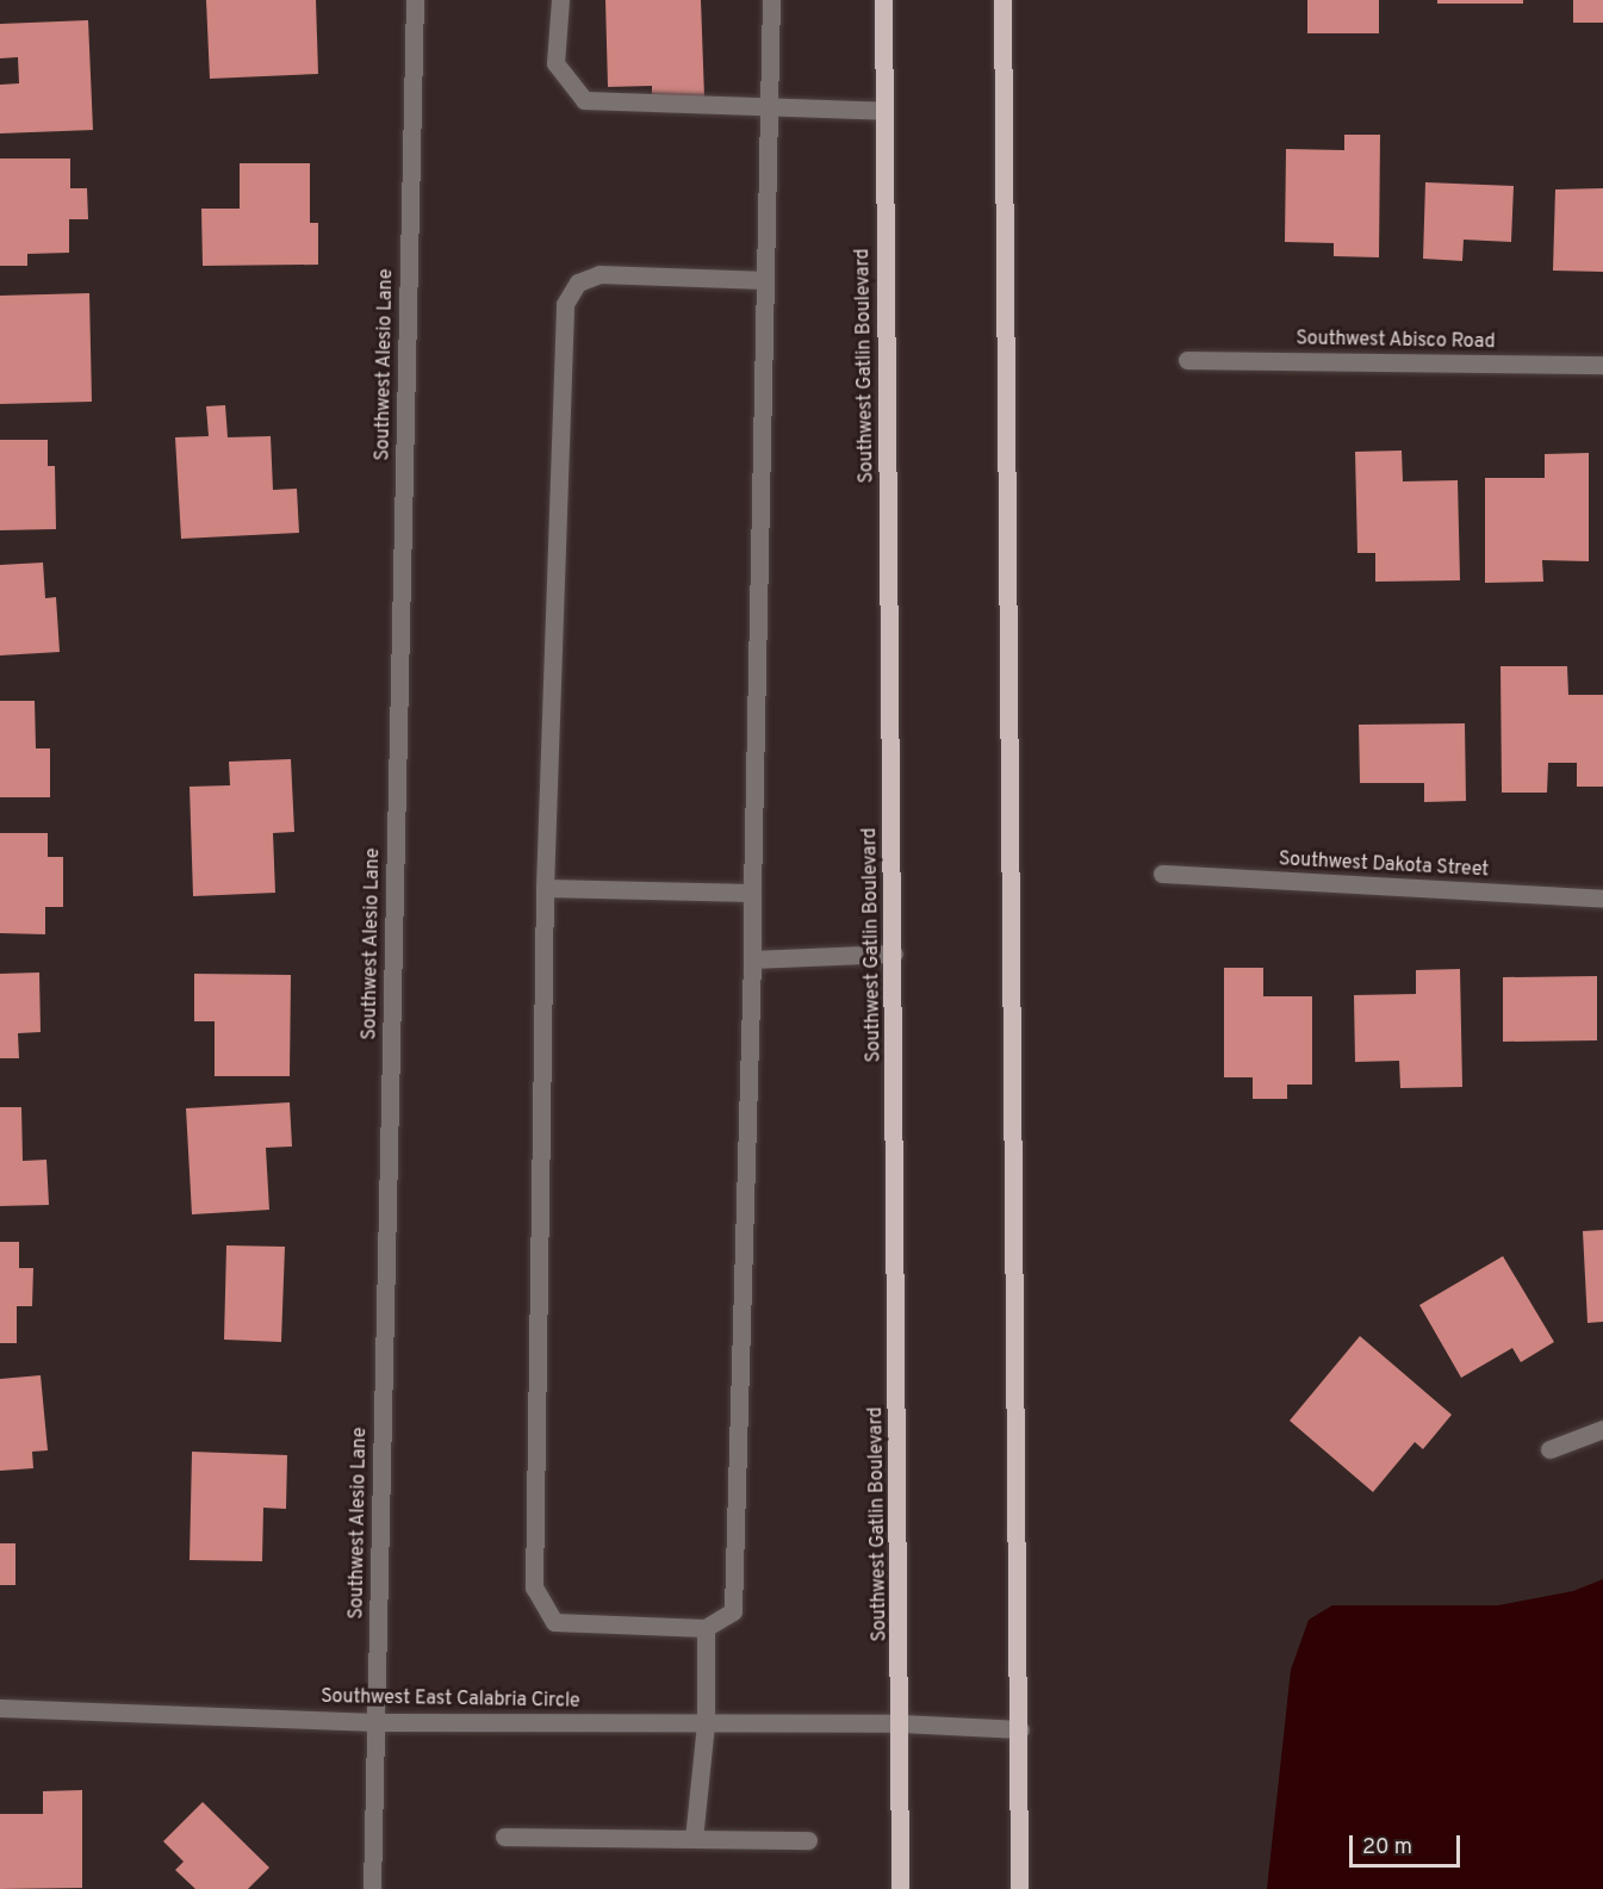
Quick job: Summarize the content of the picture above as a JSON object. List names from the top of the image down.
{
  "streets": {
    "main road": ["Southwest Gatlin Boulevard"],
    "street": [
      "Southwest Abisco Road",
      "Southwest Alesio Lane",
      "Southwest Dakota Street",
      "Southwest East Calabria Circle"
    ]
  },
  "crossings": [
    ["Southwest Alesio Lane", "Southwest East Calabria Circle"],
    ["Southwest Gatlin Boulevard", "Southwest East Calabria Circle"]
  ],
  "scale_bar": "20 m"
}
